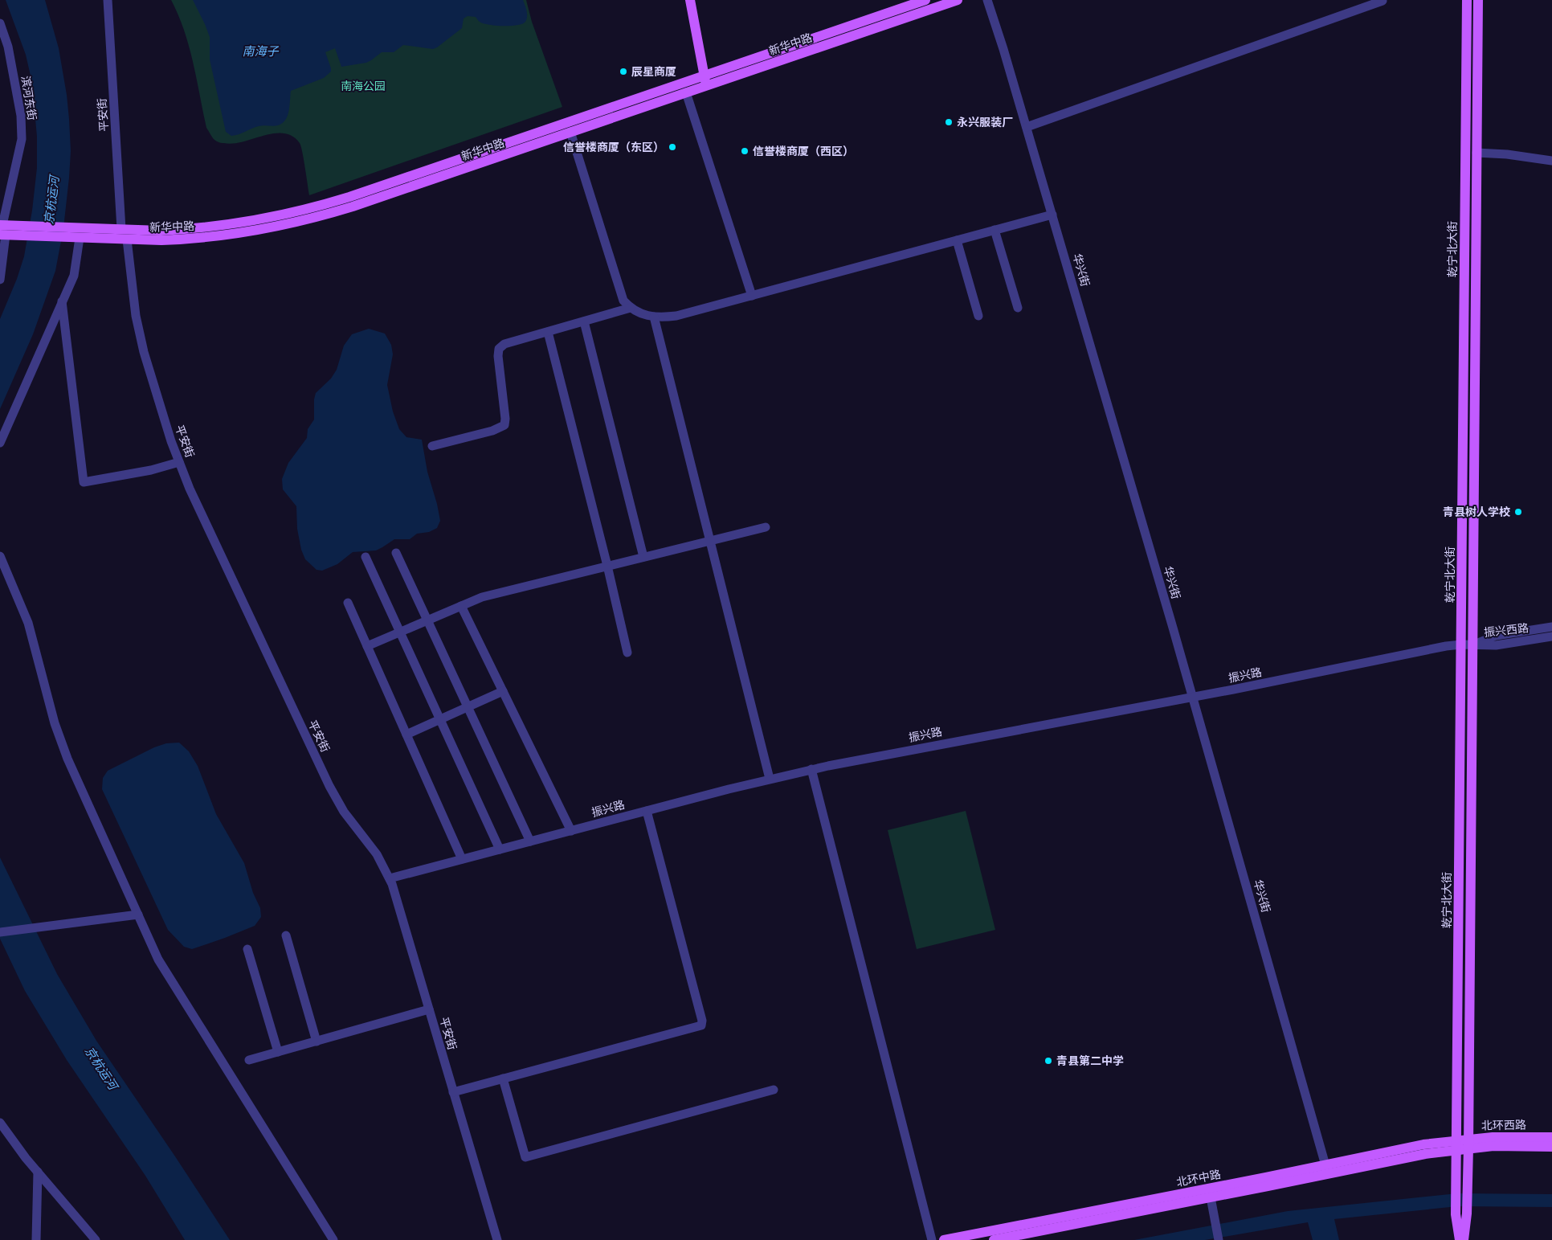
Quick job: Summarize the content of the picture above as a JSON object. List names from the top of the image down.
{
  "streets": {
    "main road": [
      "新华中路",
      "乾宁北大街",
      "北环西路",
      "北环中路"
    ],
    "street": [
      "滨河东街",
      "平安街",
      "华兴街",
      "振兴西路",
      "振兴路"
    ]
  },
  "crossings": [
    ["新华中路", "滨河东街"],
    ["新华中路", "平安街"],
    ["平安街", "振兴路"],
    ["乾宁北大街", "振兴西路"],
    ["乾宁北大街", "振兴路"],
    ["乾宁北大街", "北环西路"],
    ["乾宁北大街", "北环中路"],
    ["华兴街", "振兴路"],
    ["华兴街", "北环中路"],
    ["振兴西路", "振兴路"],
    ["北环西路", "北环中路"]
  ],
  "water": ["南海子", "京杭运河"],
  "parks": ["南海公园"],
  "places": [
    "辰星商厦",
    "永兴服装厂",
    "信誉楼商厦（东区）",
    "信誉楼商厦（西区）",
    "青县树人学校",
    "青县第二中学"
  ]
}
